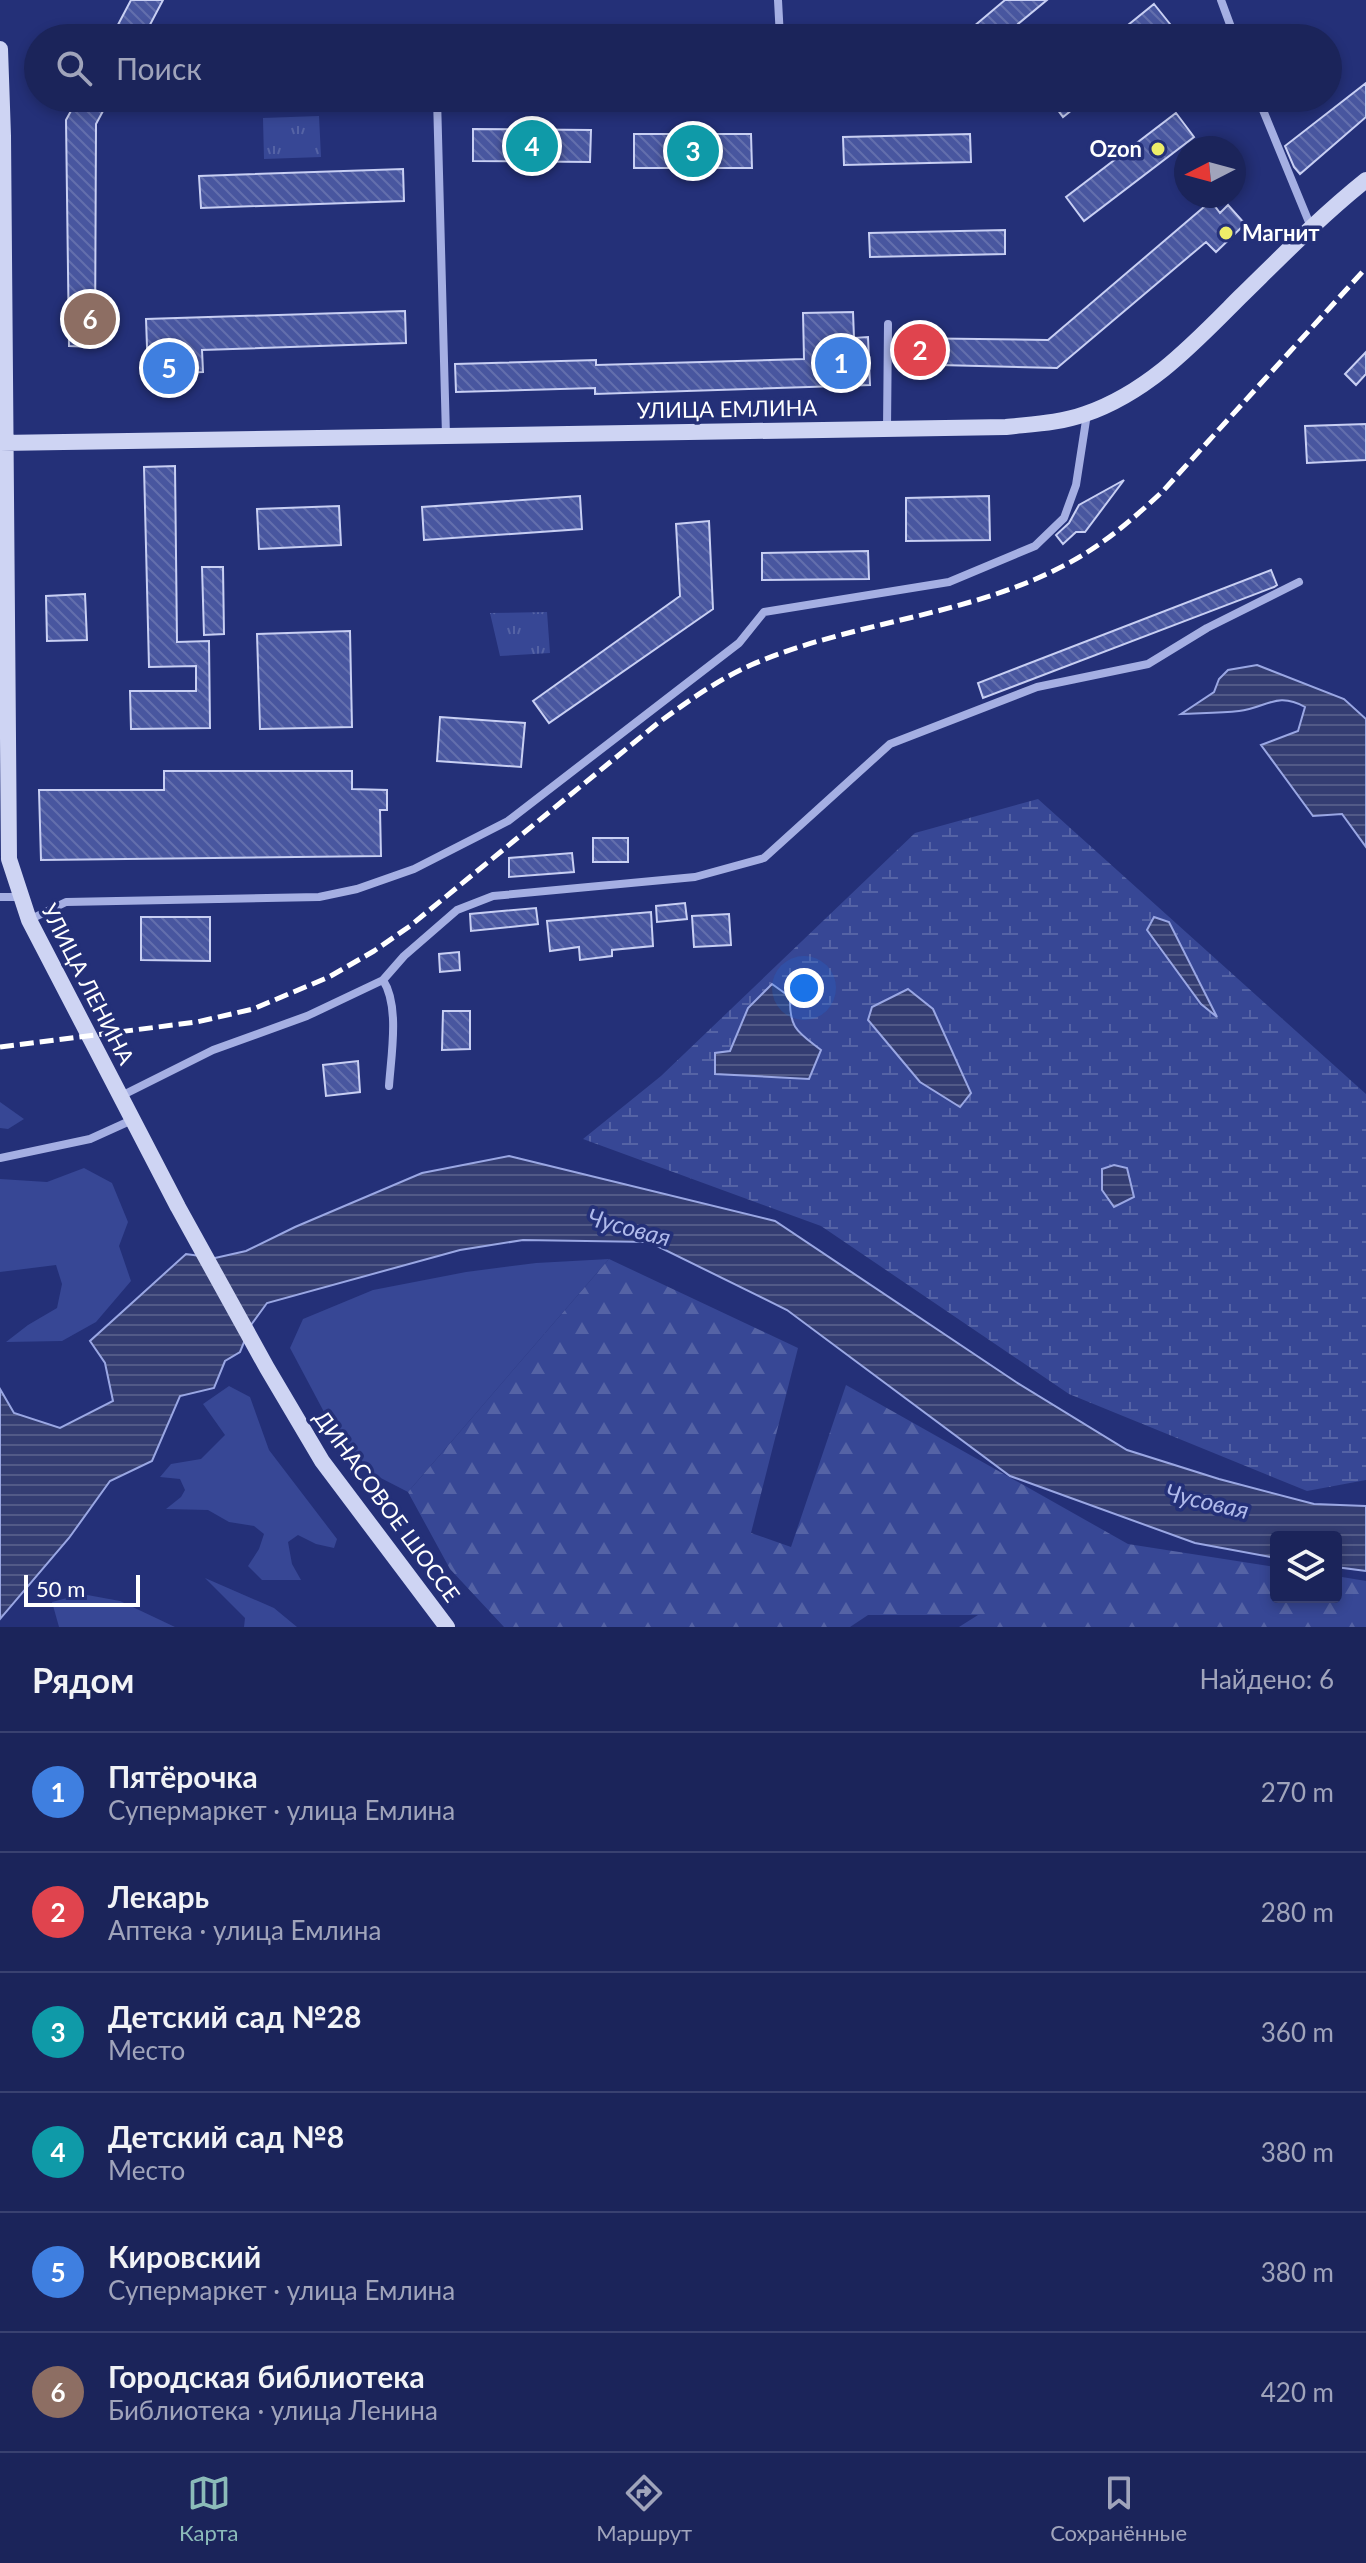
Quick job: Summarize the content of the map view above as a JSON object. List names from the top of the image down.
{
  "streets": {
    "street": ["УЛИЦА ЕМЛИНА", "УЛИЦА ЛЕНИНА", "ДИНАСОВОЕ ШОССЕ"]
  },
  "crossings": [
    ["УЛИЦА ЕМЛИНА", "УЛИЦА ЛЕНИНА"],
    ["УЛИЦА ЛЕНИНА", "ДИНАСОВОЕ ШОССЕ"]
  ],
  "water": ["Чусовая"],
  "places": ["Ozon", "Магнит"],
  "scale_bar": "50 m",
  "north": "left",
  "page": {
    "search": "Поиск",
    "pins": [
      "4",
      "3",
      "6",
      "2",
      "1",
      "5"
    ],
    "scale": "50 m",
    "heading": ["Рядом", "Найдено: 6"],
    "list": [
      {
        "mark": "1",
        "name": "Пятёрочка",
        "note": "Супермаркет · улица Емлина",
        "value": "270 m"
      },
      {
        "mark": "2",
        "name": "Лекарь",
        "note": "Аптека · улица Емлина",
        "value": "280 m"
      },
      {
        "mark": "3",
        "name": "Детский сад №28",
        "note": "Место",
        "value": "360 m"
      },
      {
        "mark": "4",
        "name": "Детский сад №8",
        "note": "Место",
        "value": "380 m"
      },
      {
        "mark": "5",
        "name": "Кировский",
        "note": "Супермаркет · улица Емлина",
        "value": "380 m"
      },
      {
        "mark": "6",
        "name": "Городская библиотека",
        "note": "Библиотека · улица Ленина",
        "value": "420 m"
      }
    ],
    "nav": ["Карта", "Маршрут", "Сохранённые"]
  }
}
